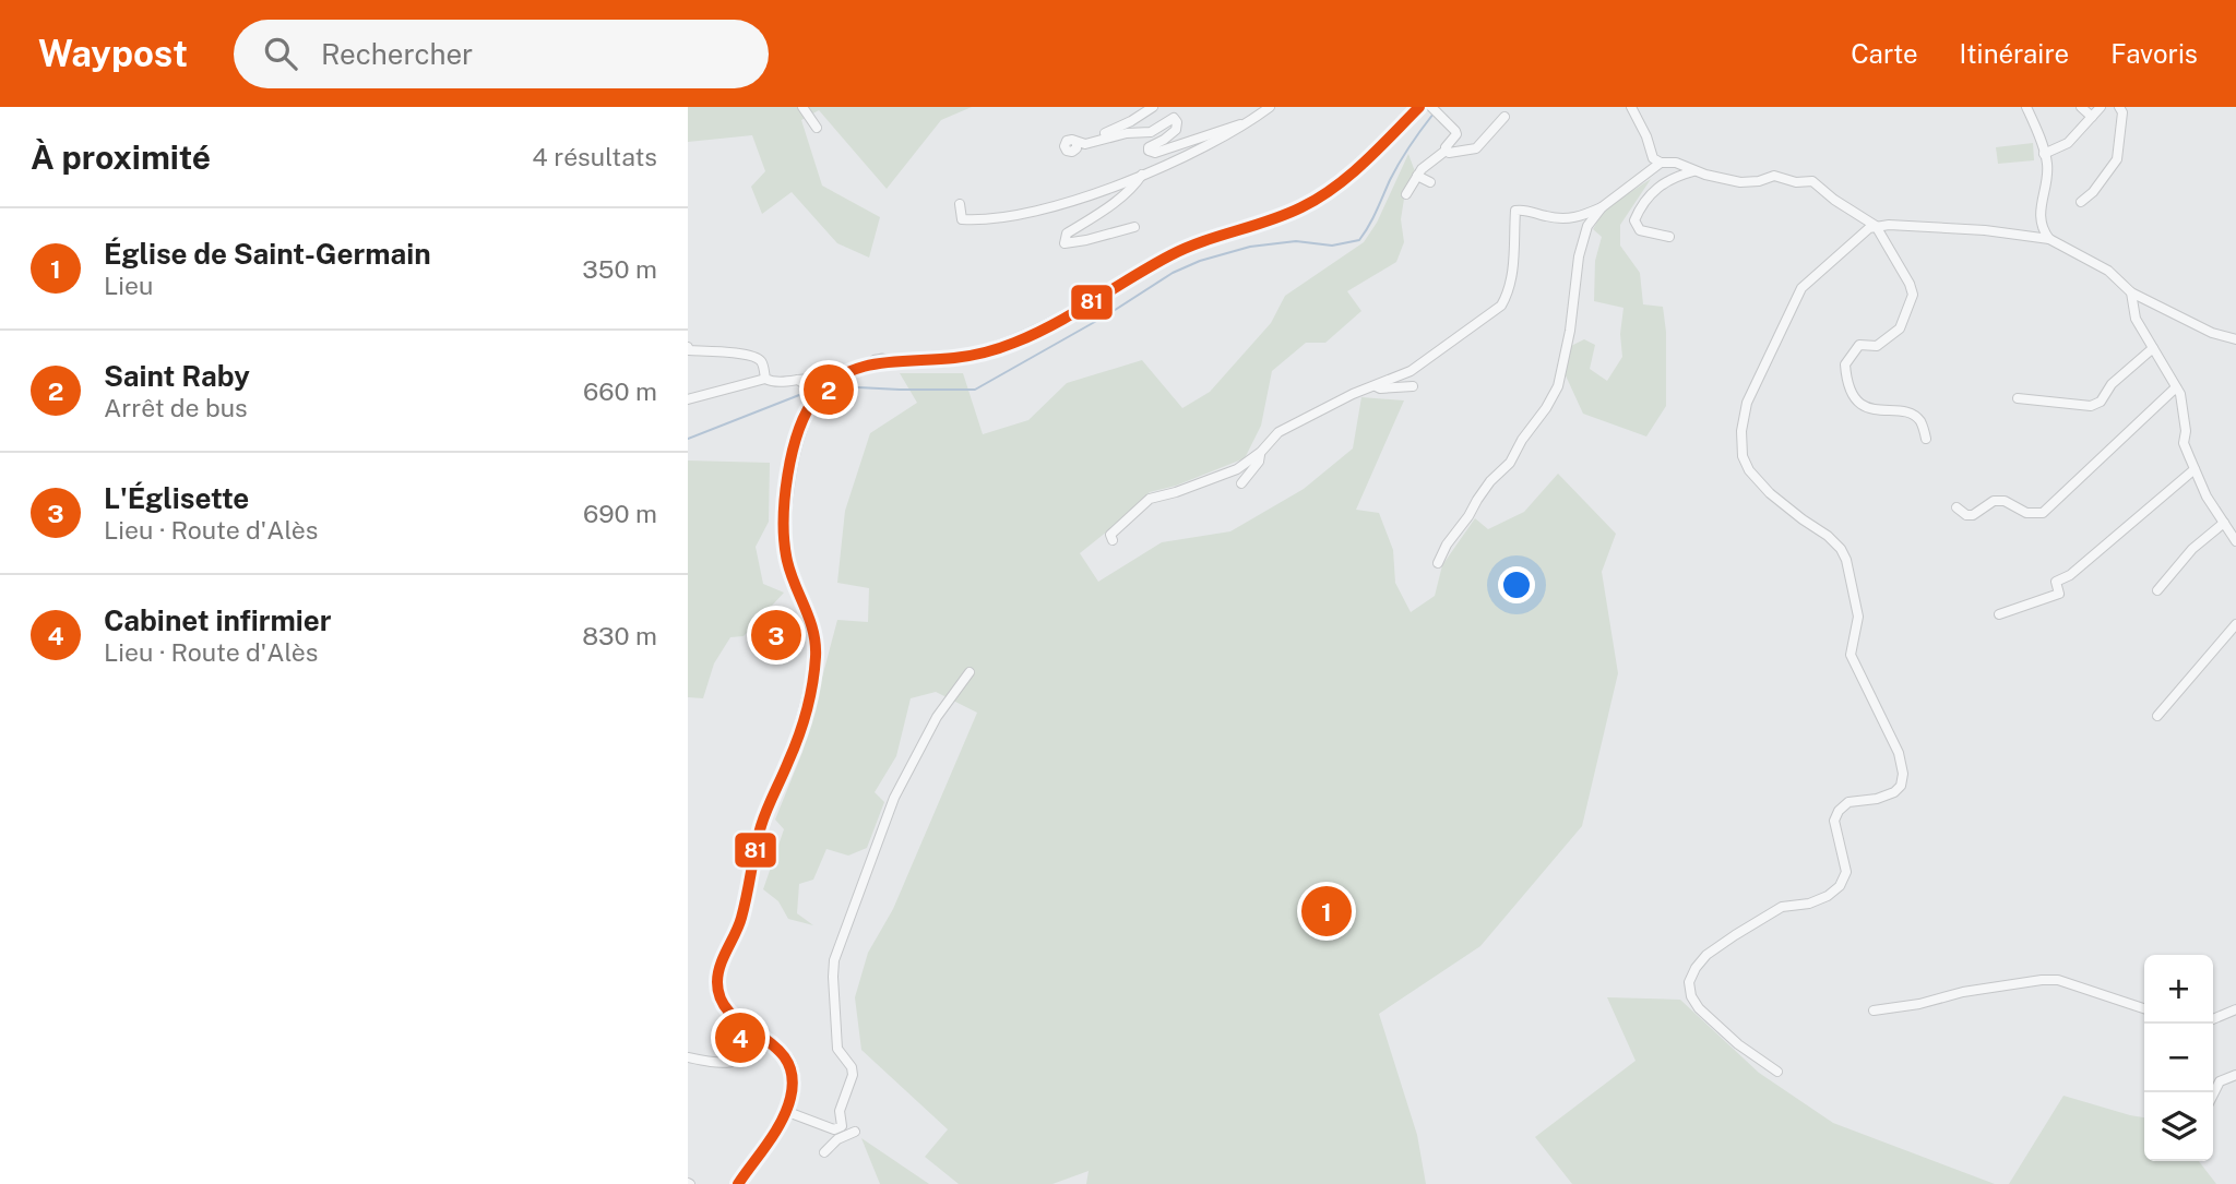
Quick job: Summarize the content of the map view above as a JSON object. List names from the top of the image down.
{
  "lines": ["transit line 81"],
  "page": {
    "header": "Waypost",
    "search": "Rechercher",
    "nav": ["Carte", "Itinéraire", "Favoris"],
    "heading": ["À proximité", "4 résultats"],
    "list": [
      {
        "mark": "1",
        "name": "Église de Saint-Germain",
        "note": "Lieu",
        "value": "350 m"
      },
      {
        "mark": "2",
        "name": "Saint Raby",
        "note": "Arrêt de bus",
        "value": "660 m"
      },
      {
        "mark": "3",
        "name": "L'Églisette",
        "note": "Lieu · Route d'Alès",
        "value": "690 m"
      },
      {
        "mark": "4",
        "name": "Cabinet infirmier",
        "note": "Lieu · Route d'Alès",
        "value": "830 m"
      }
    ],
    "pins": [
      "2",
      "3",
      "1",
      "4"
    ],
    "map_buttons": ["+", "−"]
  }
}
